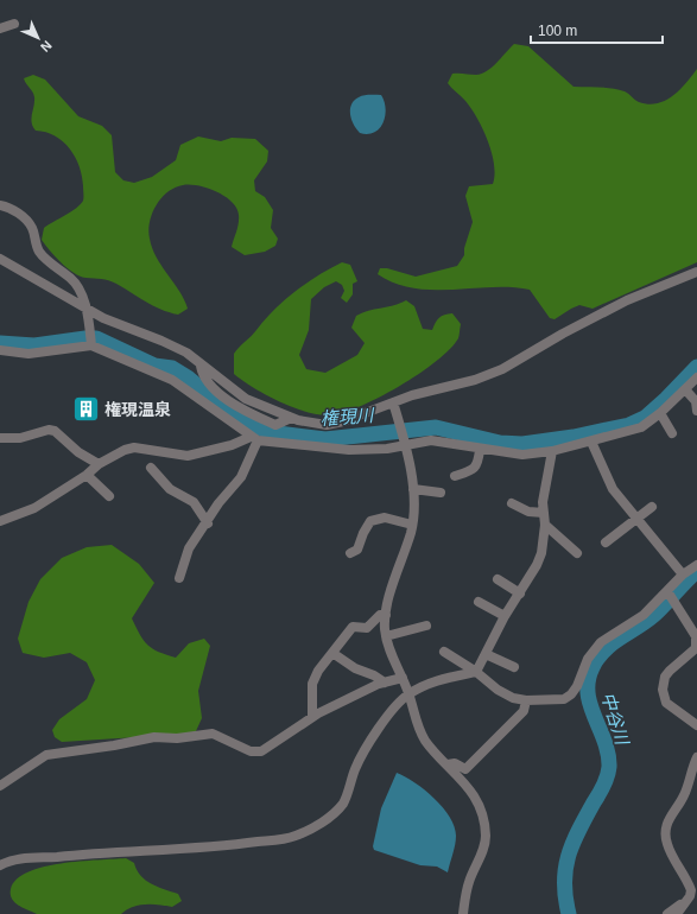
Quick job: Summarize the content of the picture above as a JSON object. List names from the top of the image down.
{
  "water": ["権現川", "中谷川"],
  "places": {
    "building": ["権現温泉"]
  },
  "scale_bar": "100 m",
  "north": "bottom right"
}
